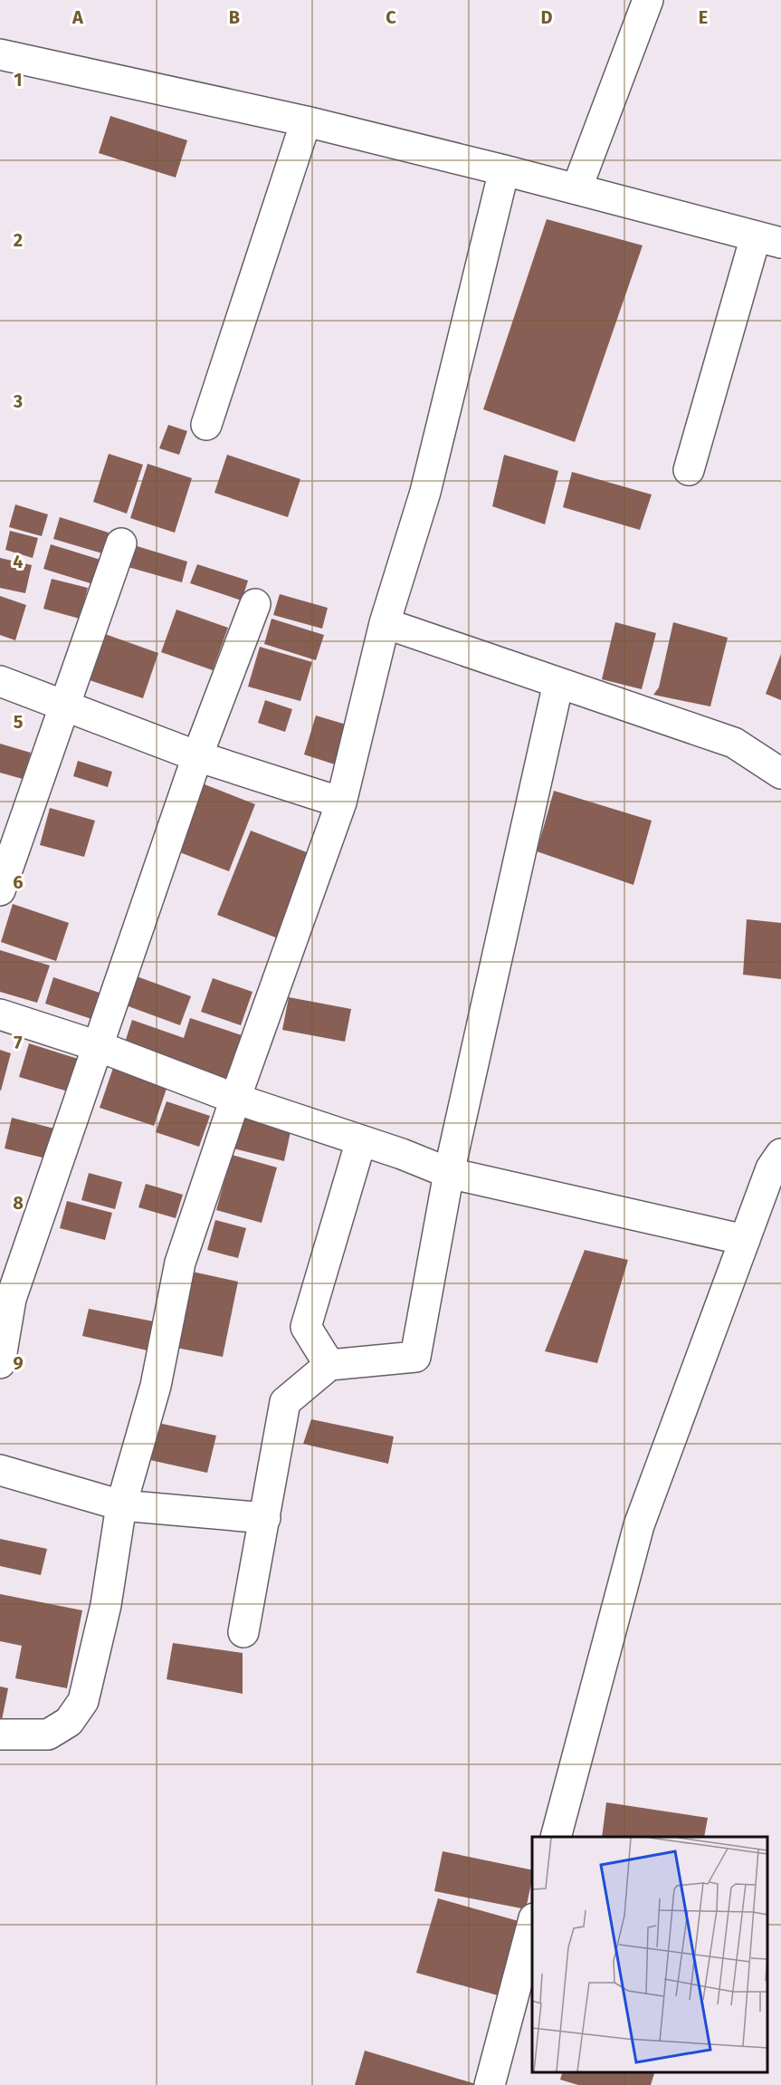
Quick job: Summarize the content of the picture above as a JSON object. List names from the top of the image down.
{
  "grid": {
    "columns": [
      "A",
      "B",
      "C",
      "D",
      "E"
    ],
    "rows": [
      "1",
      "2",
      "3",
      "4",
      "5",
      "6",
      "7",
      "8",
      "9"
    ]
  }
}
